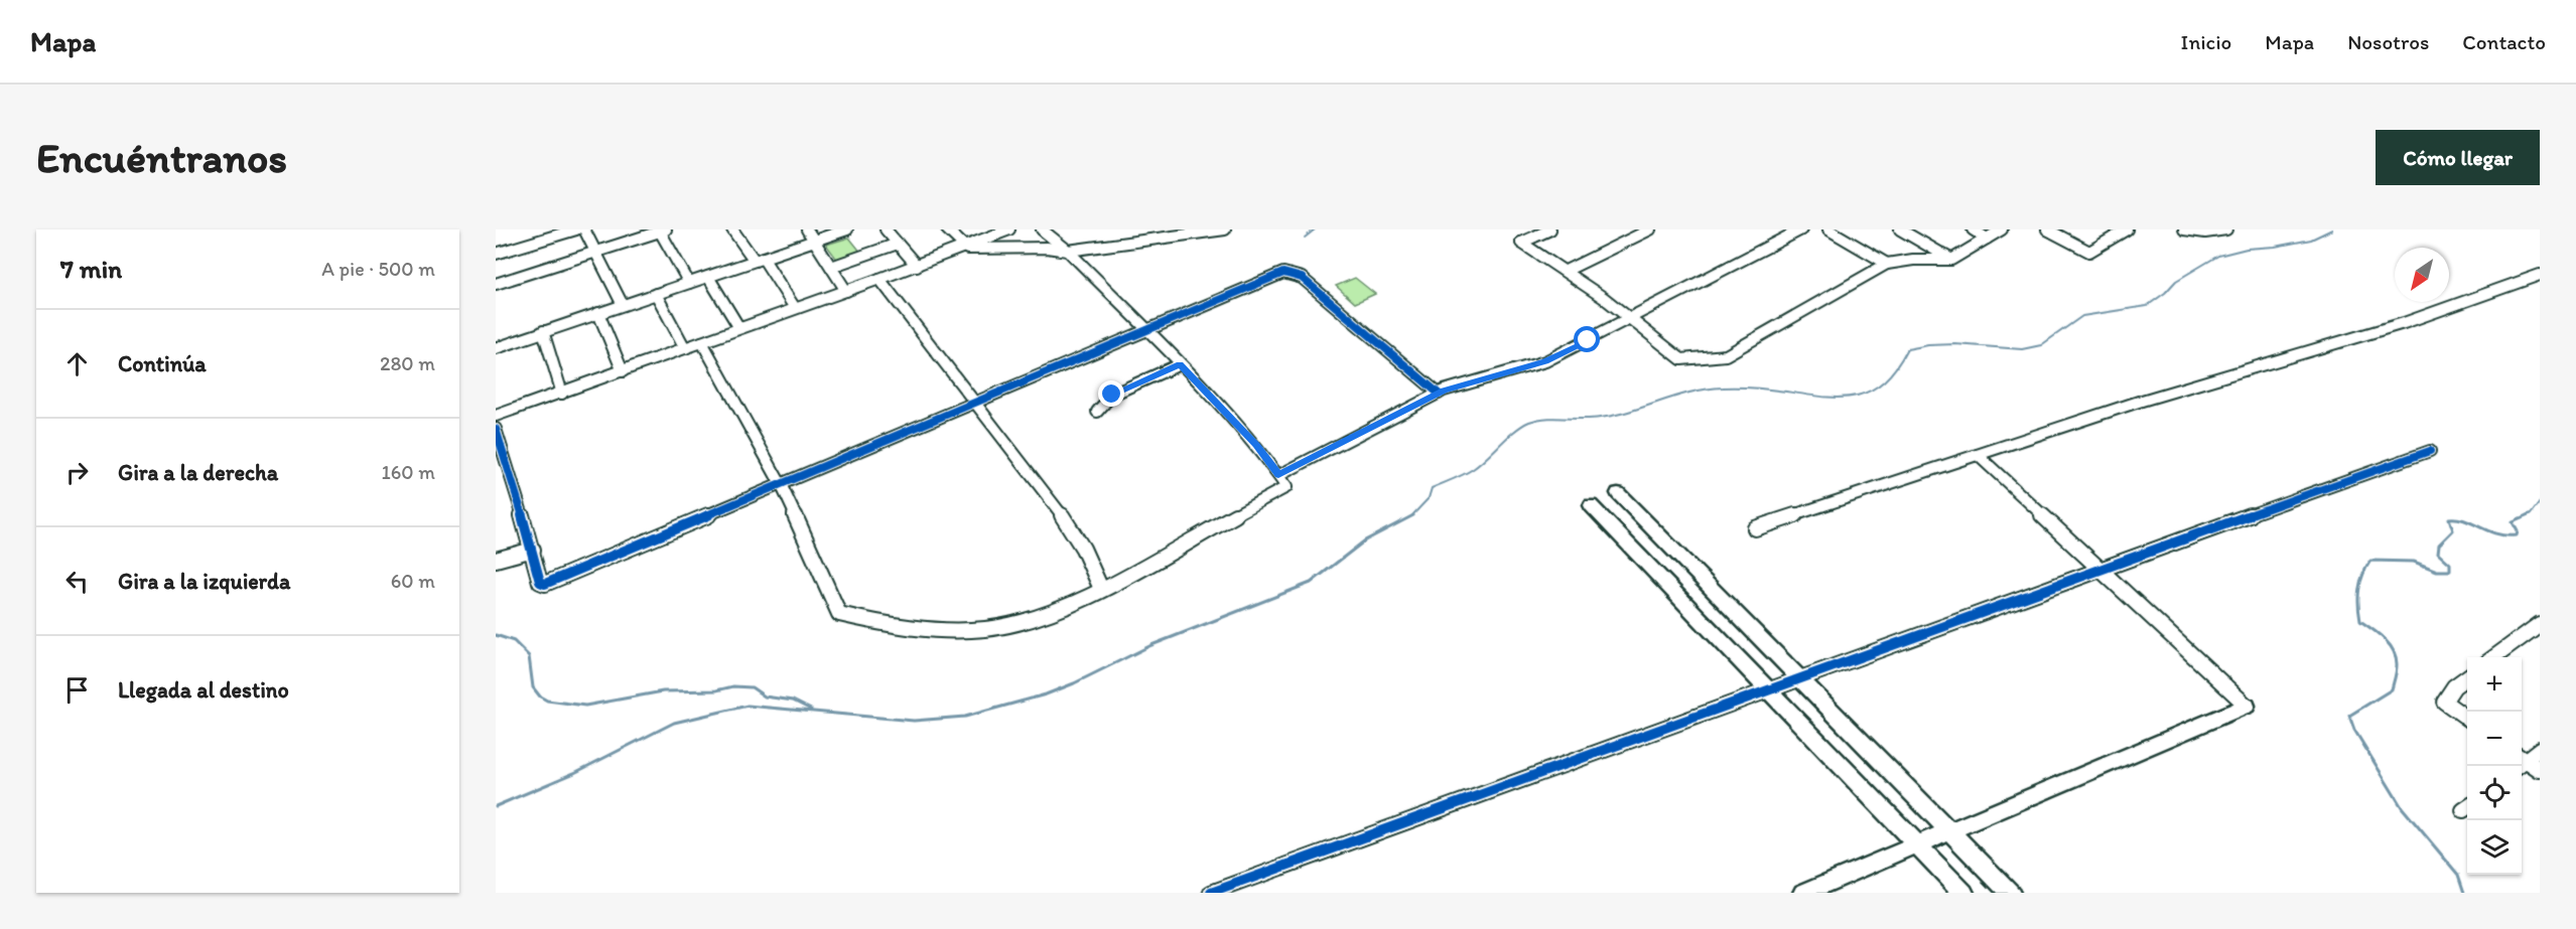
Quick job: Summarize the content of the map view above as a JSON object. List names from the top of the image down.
{
  "north": "bottom left",
  "page": {
    "header": "Mapa",
    "nav": [
      "Inicio",
      "Mapa",
      "Nosotros",
      "Contacto"
    ],
    "buttons": "Cómo llegar",
    "title": "Encuéntranos",
    "heading": ["7 min", "A pie · 500 m"],
    "list": [
      ["Continúa", "280 m"],
      ["Gira a la derecha", "160 m"],
      ["Gira a la izquierda", "60 m"],
      "Llegada al destino"
    ],
    "map_buttons": ["+", "−"]
  }
}
